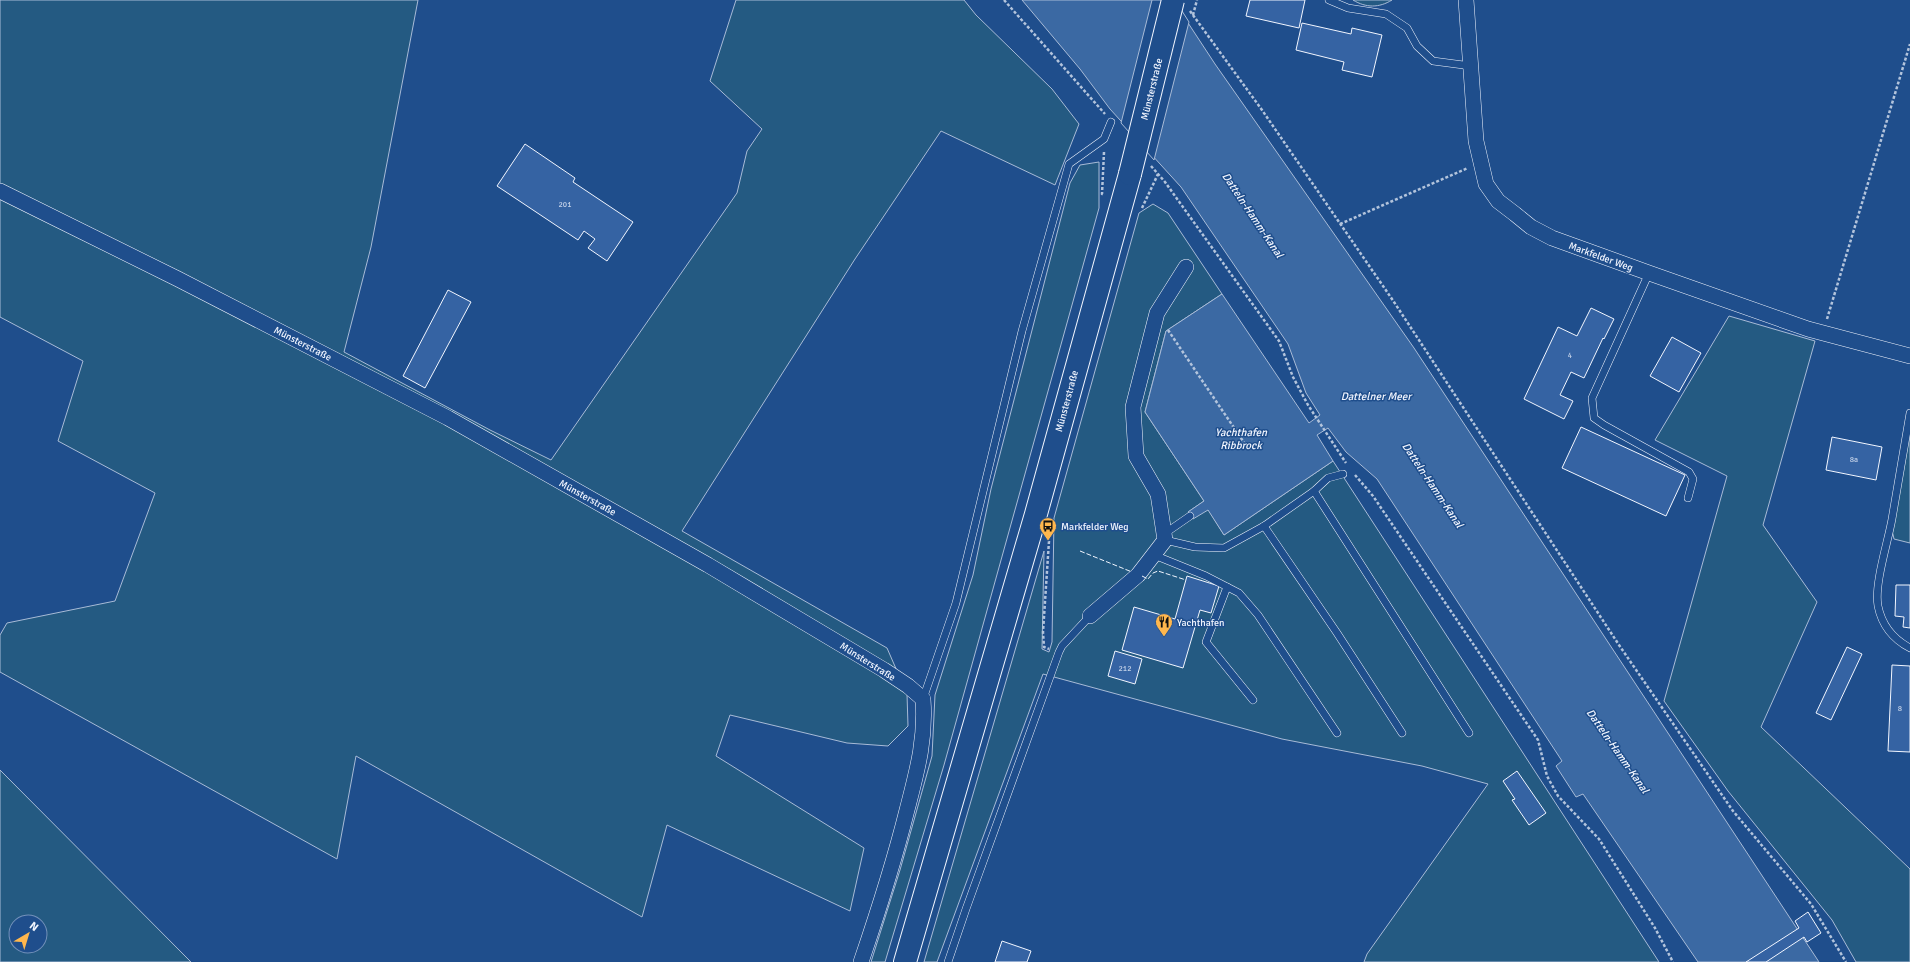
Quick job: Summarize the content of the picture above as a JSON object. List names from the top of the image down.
{
  "streets": {
    "main road": ["Münsterstraße"],
    "street": ["Markfelder Weg"]
  },
  "water": ["Datteln-Hamm-Kanal", "Dattelner Meer", "Yachthafen Ribbrock"],
  "places": {
    "bus stop": ["Markfelder Weg"],
    "restaurant": ["Yachthafen"]
  },
  "house_numbers": [
    "201",
    "4",
    "8a",
    "212",
    "8"
  ],
  "north": "top right"
}
